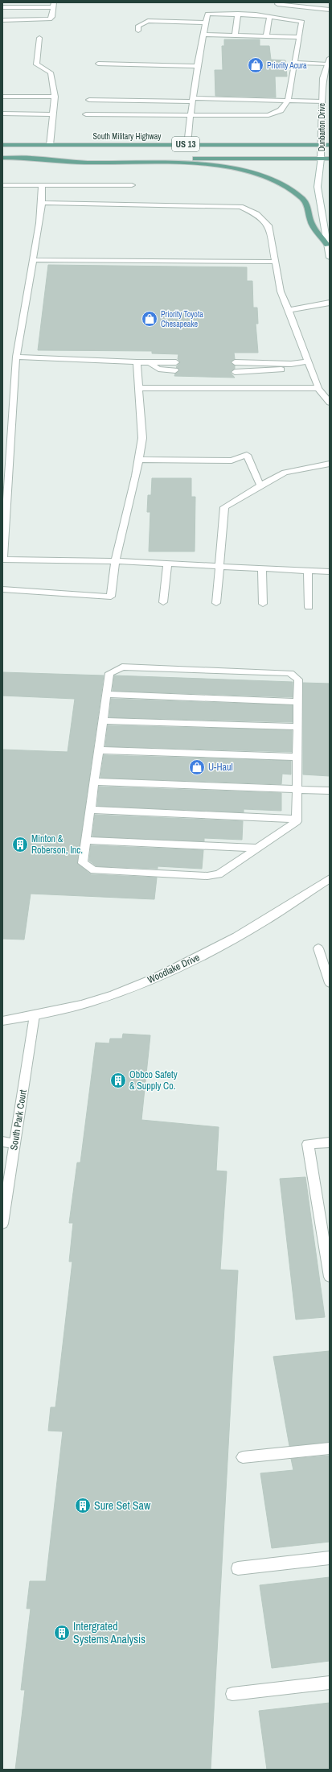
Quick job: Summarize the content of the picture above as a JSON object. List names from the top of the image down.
{
  "streets": {
    "main road": ["South Military Highway", "US 13"],
    "street": ["Dunbarton Drive", "Woodlake Drive", "South Park Court"]
  },
  "crossings": [
    ["Dunbarton Drive", "South Military Highway"],
    ["Dunbarton Drive", "US 13"],
    ["Woodlake Drive", "South Park Court"]
  ],
  "places": {
    "shop": ["Priority Acura", "Priority Toyota Chesapeake", "U-Haul"],
    "building": [
      "Minton & Roberson, Inc.",
      "Obbco Safety & Supply Co.",
      "Sure Set Saw",
      "Intergrated Systems Analysis"
    ]
  }
}
